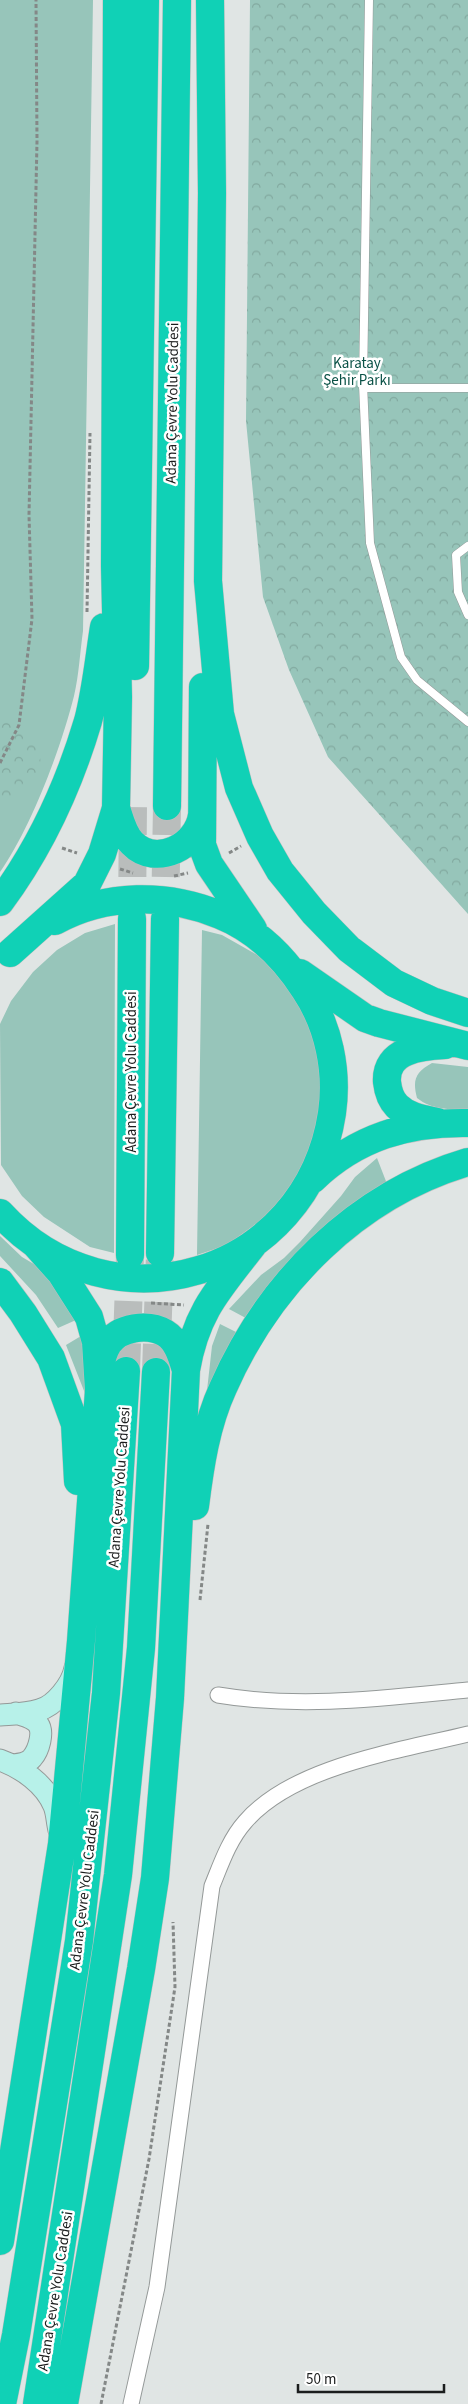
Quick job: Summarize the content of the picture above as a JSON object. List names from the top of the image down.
{
  "streets": {
    "highway": ["Adana Çevre Yolu Caddesi"]
  },
  "parks": ["Karatay Şehir Parkı"],
  "scale_bar": "50 m"
}
